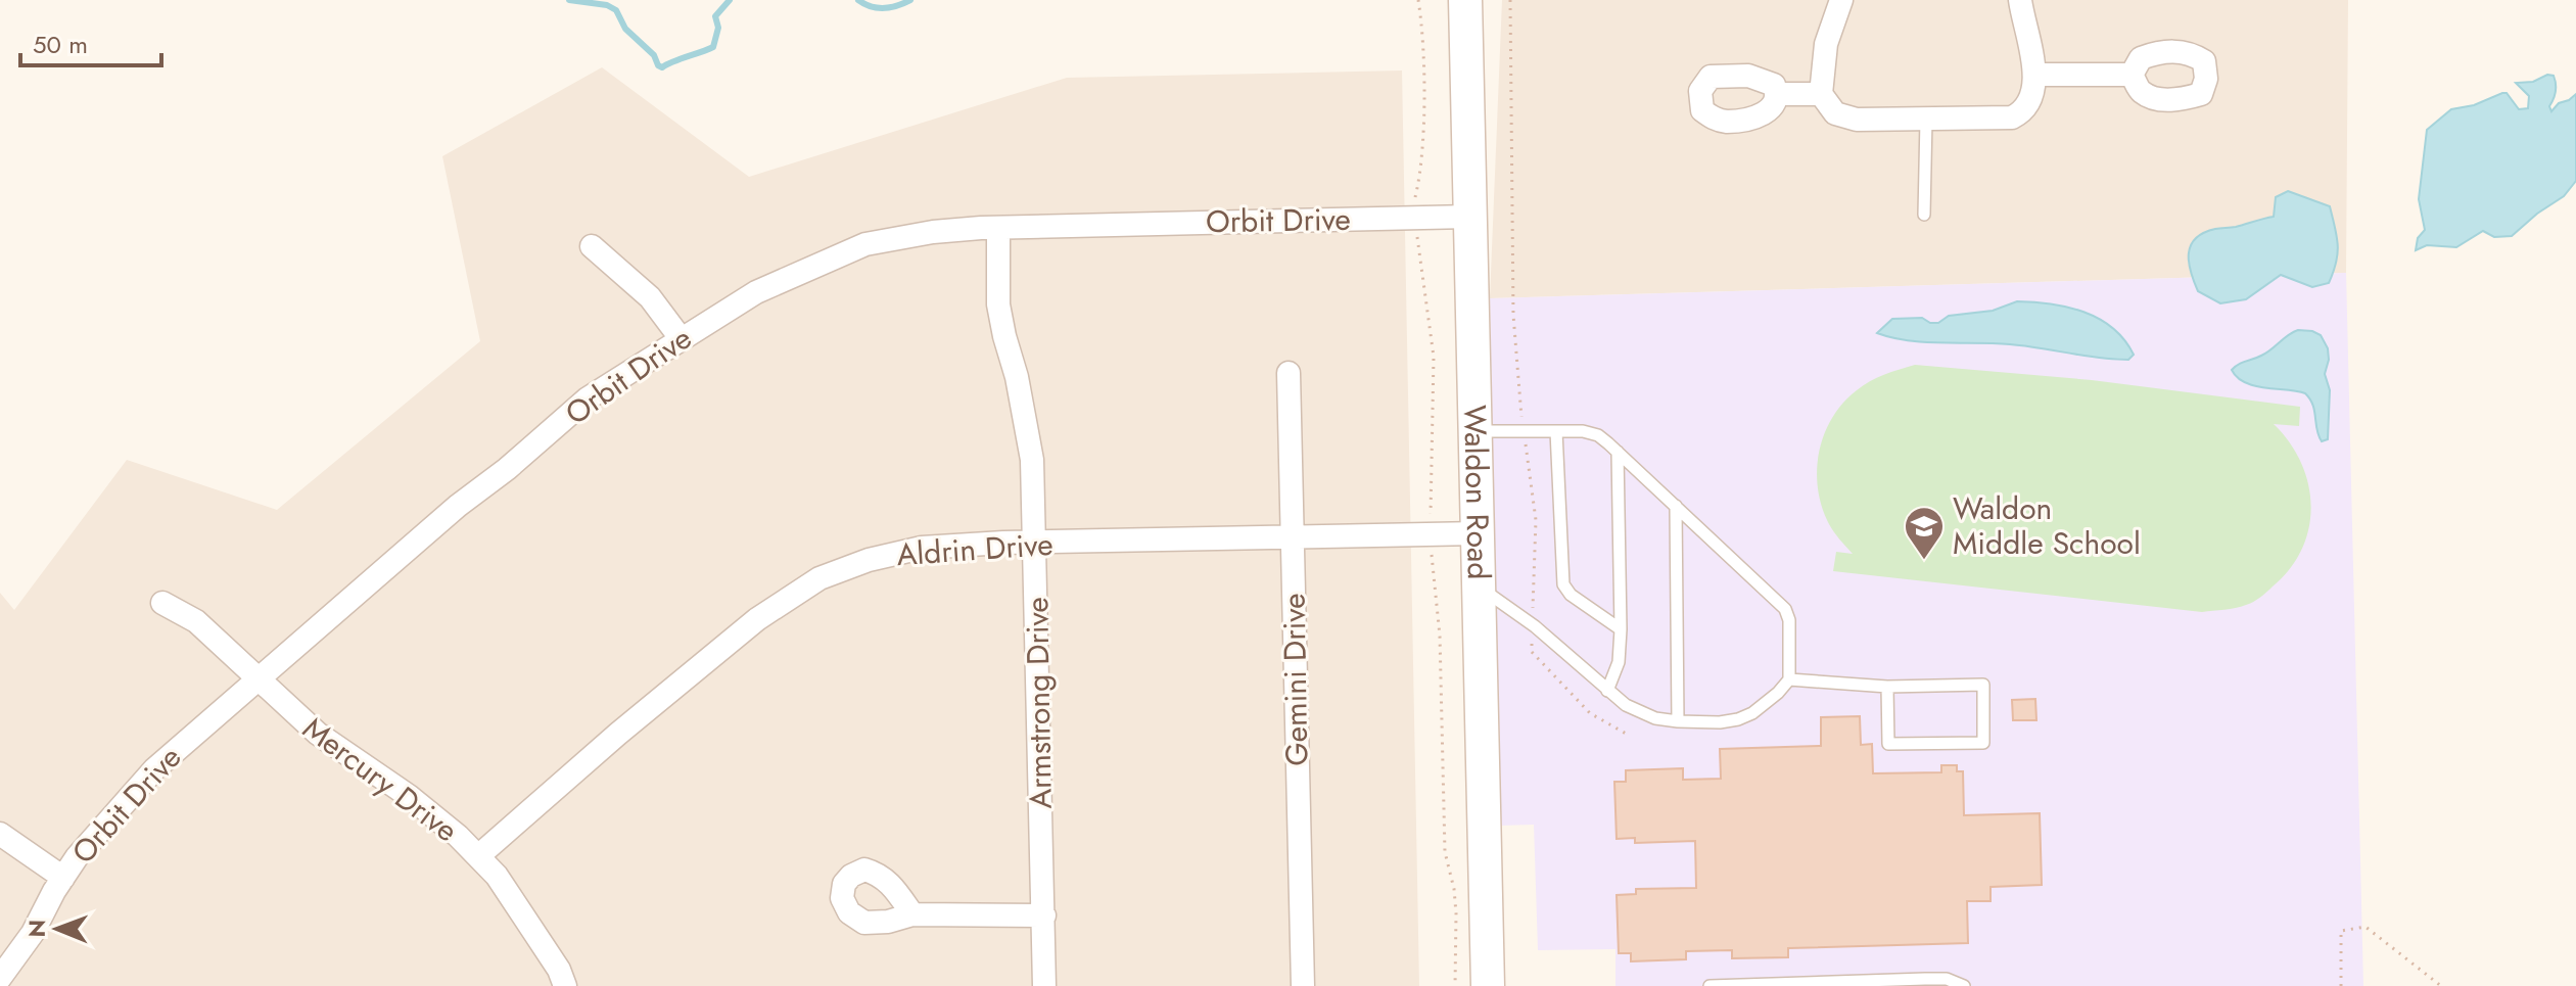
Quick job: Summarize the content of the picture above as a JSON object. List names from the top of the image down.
{
  "streets": {
    "street": [
      "Orbit Drive",
      "Waldon Road",
      "Aldrin Drive",
      "Gemini Drive",
      "Armstrong Drive",
      "Mercury Drive"
    ]
  },
  "crossings": [
    ["Orbit Drive", "Waldon Road"],
    ["Orbit Drive", "Armstrong Drive"],
    ["Orbit Drive", "Mercury Drive"],
    ["Waldon Road", "Aldrin Drive"],
    ["Aldrin Drive", "Gemini Drive"],
    ["Aldrin Drive", "Armstrong Drive"],
    ["Aldrin Drive", "Mercury Drive"]
  ],
  "places": {
    "school or university": ["Waldon Middle School"]
  },
  "scale_bar": "50 m",
  "north": "left"
}
